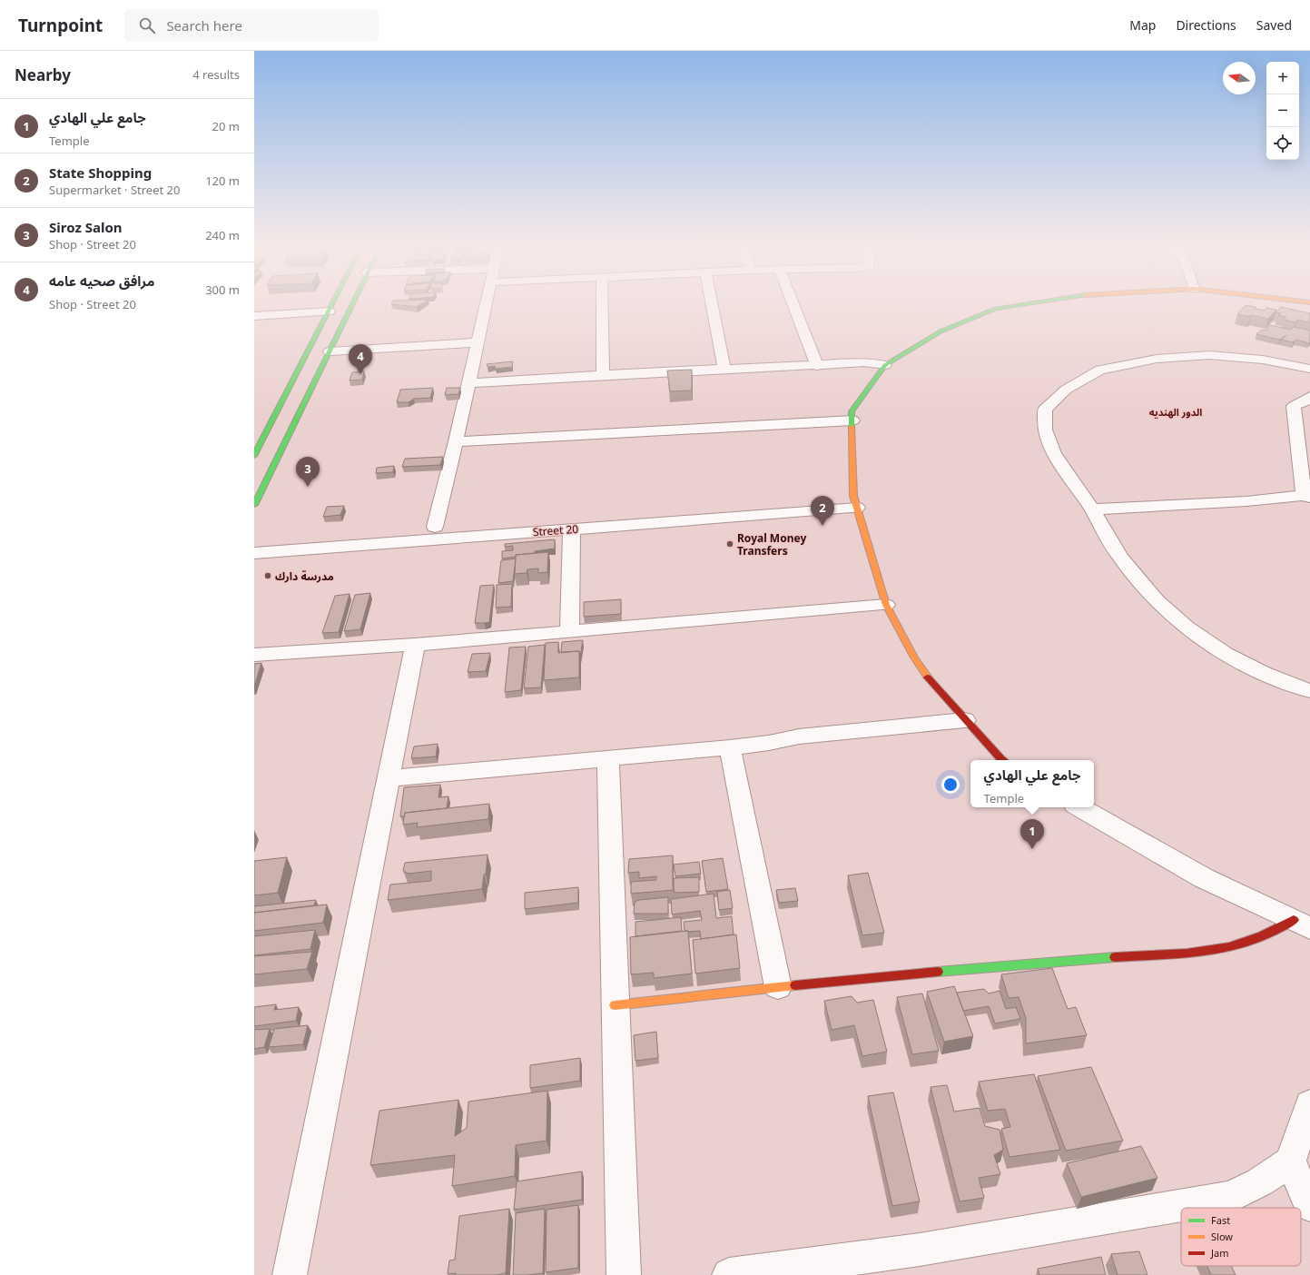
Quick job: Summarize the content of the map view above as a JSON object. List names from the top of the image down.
{
  "streets": {
    "street": ["Street 20"]
  },
  "districts": ["الدور الهنديه"],
  "places": ["Royal Money Transfers", "مدرسة دارك"],
  "legend": ["Fast", "Slow", "Jam"],
  "north": "left",
  "page": {
    "header": "Turnpoint",
    "search": "Search here",
    "nav": ["Map", "Directions", "Saved"],
    "heading": ["Nearby", "4 results"],
    "map_buttons": ["+", "−"],
    "list": [
      {
        "mark": "1",
        "name": "جامع علي الهادي",
        "note": "Temple",
        "value": "20 m"
      },
      {
        "mark": "2",
        "name": "State Shopping",
        "note": "Supermarket · Street 20",
        "value": "120 m"
      },
      {
        "mark": "3",
        "name": "Siroz Salon",
        "note": "Shop · Street 20",
        "value": "240 m"
      },
      {
        "mark": "4",
        "name": "مرافق صحيه عامه",
        "note": "Shop · Street 20",
        "value": "300 m"
      }
    ],
    "pins": [
      "4",
      "3",
      "2",
      "1"
    ],
    "popup": ["جامع علي الهادي", "Temple"]
  }
}
